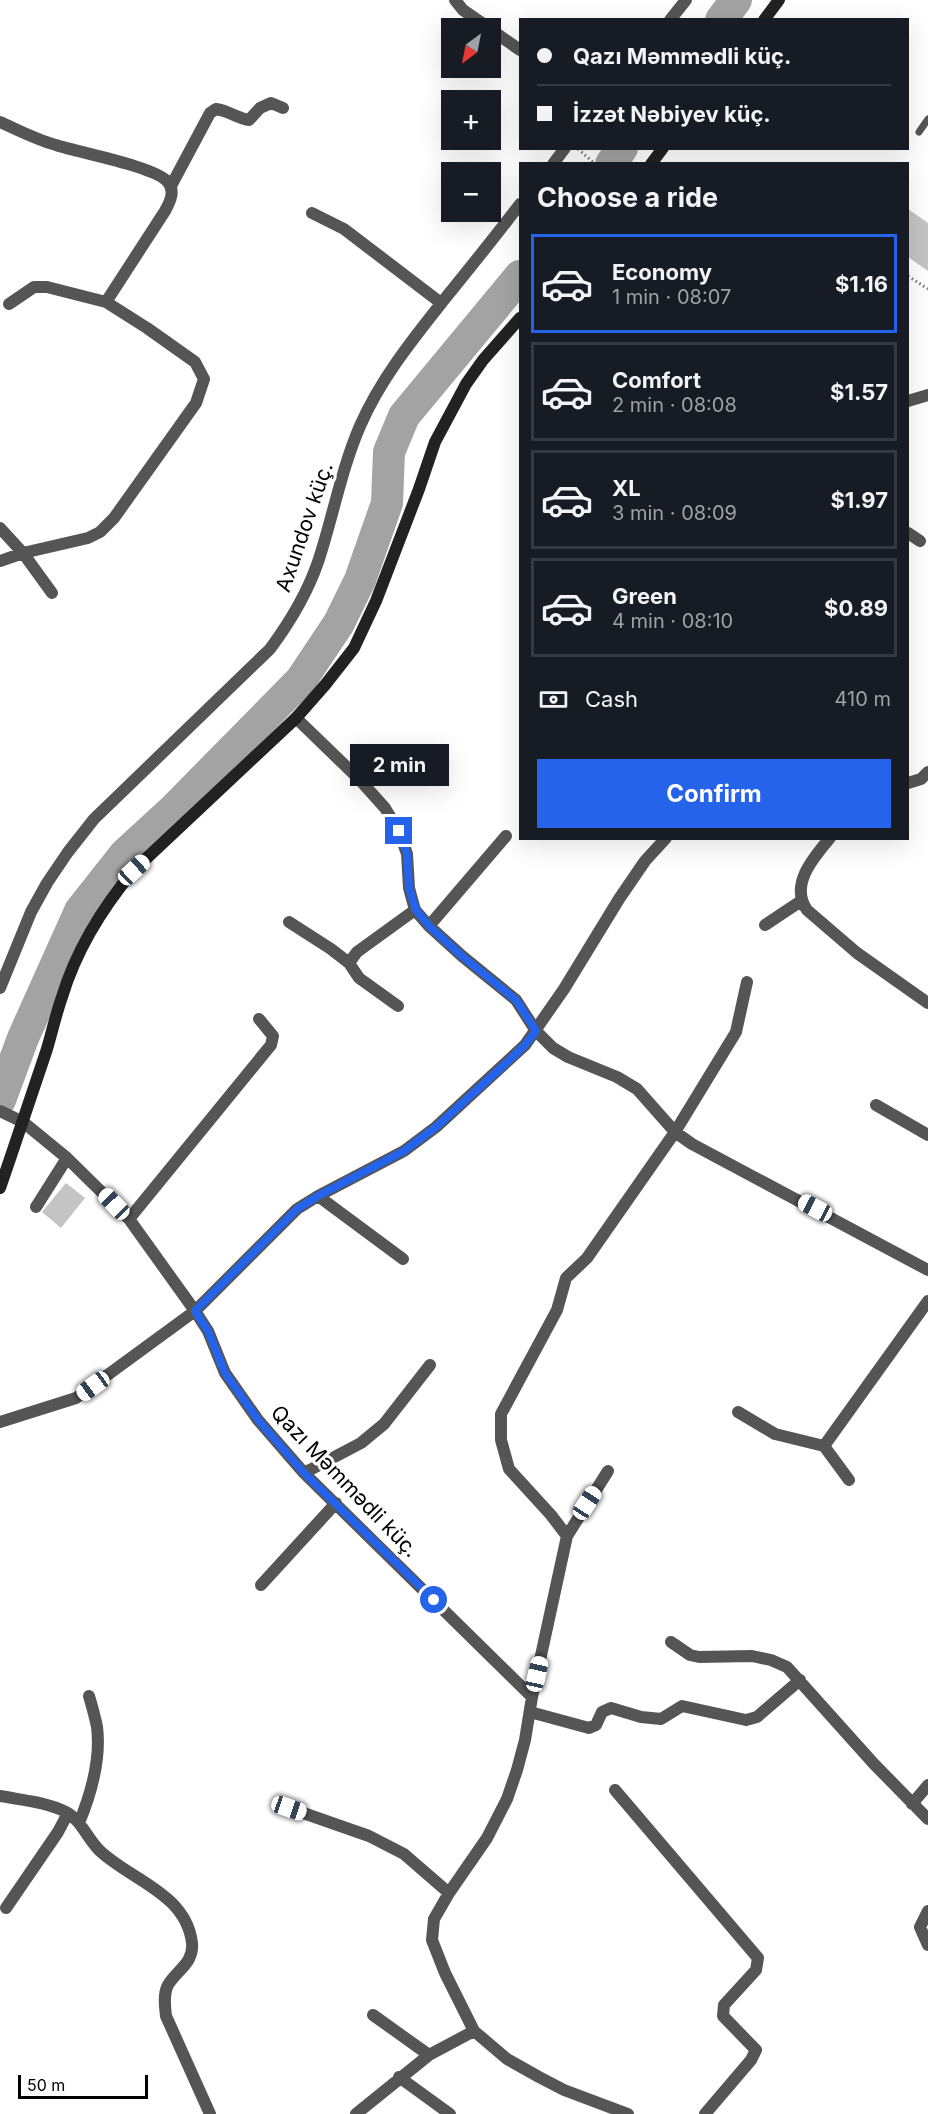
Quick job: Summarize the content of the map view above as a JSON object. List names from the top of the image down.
{
  "streets": {
    "street": ["Axundov küç.", "Qazı Məmmədli küç."]
  },
  "scale_bar": "50 m",
  "north": "bottom left",
  "page": {
    "map_buttons": ["+", "−"],
    "banner": ["Qazı Məmmədli küç.", "İzzət Nəbiyev küç."],
    "heading": "Choose a ride",
    "list": [
      {
        "name": "Economy",
        "note": "1 min · 08:07",
        "value": "$1.16"
      },
      {
        "name": "Comfort",
        "note": "2 min · 08:08",
        "value": "$1.57"
      },
      {
        "name": "XL",
        "note": "3 min · 08:09",
        "value": "$1.97"
      },
      {
        "name": "Green",
        "note": "4 min · 08:10",
        "value": "$0.89"
      }
    ],
    "pay": ["Cash", "410 m"],
    "bubble": "2 min",
    "buttons": "Confirm",
    "scale": "50 m"
  }
}
